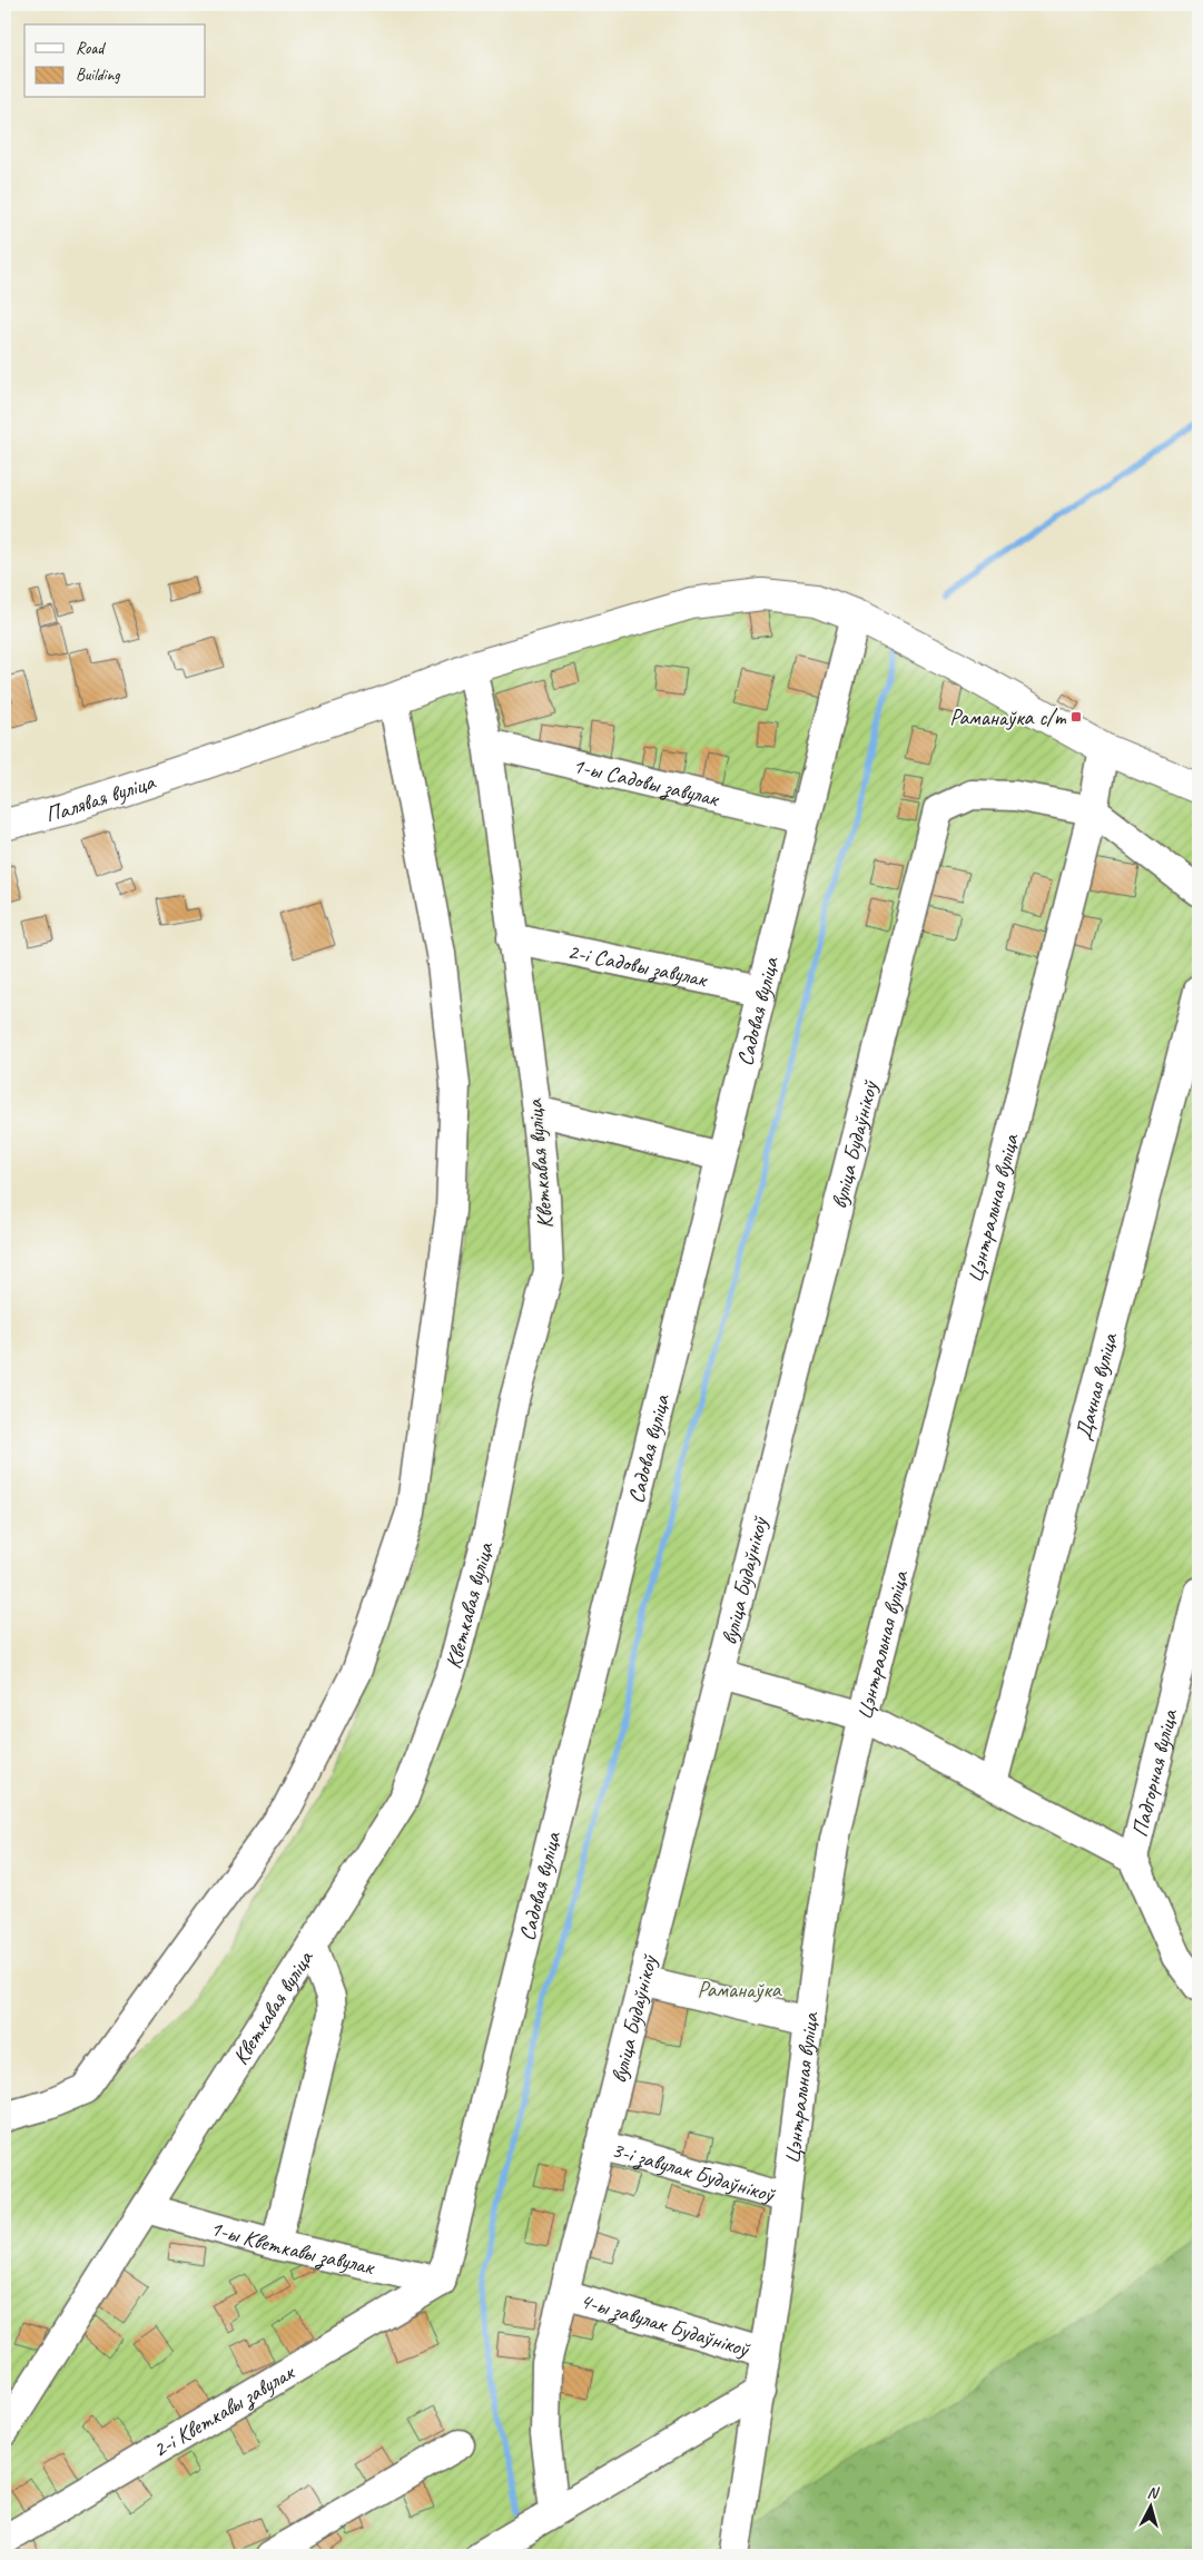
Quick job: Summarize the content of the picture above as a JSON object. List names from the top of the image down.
{
  "streets": {
    "main road": ["Палявая вуліца"],
    "street": [
      "1-ы Садовы завулак",
      "2-і Садовы завулак",
      "Садовая вуліца",
      "вуліца Будаўнікоў",
      "Кветкавая вуліца",
      "Цэнтральная вуліца",
      "Дачная вуліца",
      "Падгорная вуліца",
      "3-і завулак Будаўнікоў",
      "1-ы Кветкавы завулак",
      "4-ы завулак Будаўнікоў",
      "2-і Кветкавы завулак"
    ]
  },
  "crossings": [
    ["1-ы Садовы завулак", "Садовая вуліца"],
    ["1-ы Садовы завулак", "Кветкавая вуліца"],
    ["Палявая вуліца", "Садовая вуліца"],
    ["Палявая вуліца", "Кветкавая вуліца"],
    ["Палявая вуліца", "Цэнтральная вуліца"],
    ["2-і Садовы завулак", "Садовая вуліца"],
    ["2-і Садовы завулак", "Кветкавая вуліца"],
    ["Садовая вуліца", "1-ы Кветкавы завулак"],
    ["Садовая вуліца", "2-і Кветкавы завулак"],
    ["вуліца Будаўнікоў", "Цэнтральная вуліца"],
    ["вуліца Будаўнікоў", "3-і завулак Будаўнікоў"],
    ["вуліца Будаўнікоў", "4-ы завулак Будаўнікоў"],
    ["Кветкавая вуліца", "1-ы Кветкавы завулак"],
    ["Цэнтральная вуліца", "3-і завулак Будаўнікоў"],
    ["Цэнтральная вуліца", "4-ы завулак Будаўнікоў"],
    ["1-ы Кветкавы завулак", "2-і Кветкавы завулак"]
  ],
  "parks": ["Раманаўка"],
  "places": {
    "transit": ["Раманаўка с/т"]
  },
  "legend": ["Road", "Building"],
  "north": "top"
}
